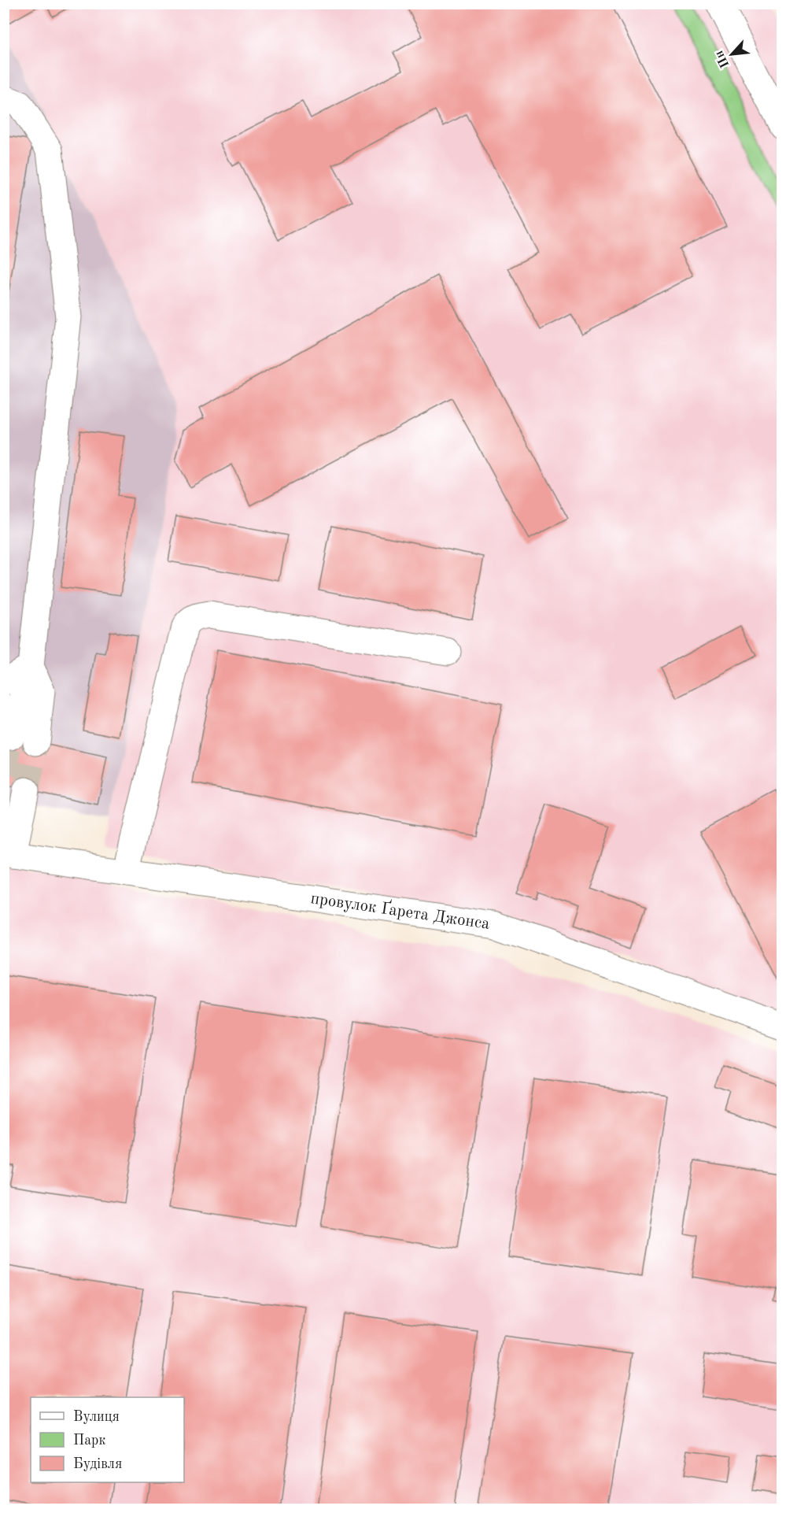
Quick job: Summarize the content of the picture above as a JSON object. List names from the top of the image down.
{
  "streets": {
    "street": ["провулок Ґарета Джонса"]
  },
  "legend": ["Вулиця", "Парк", "Будівля"],
  "north": "bottom left"
}
